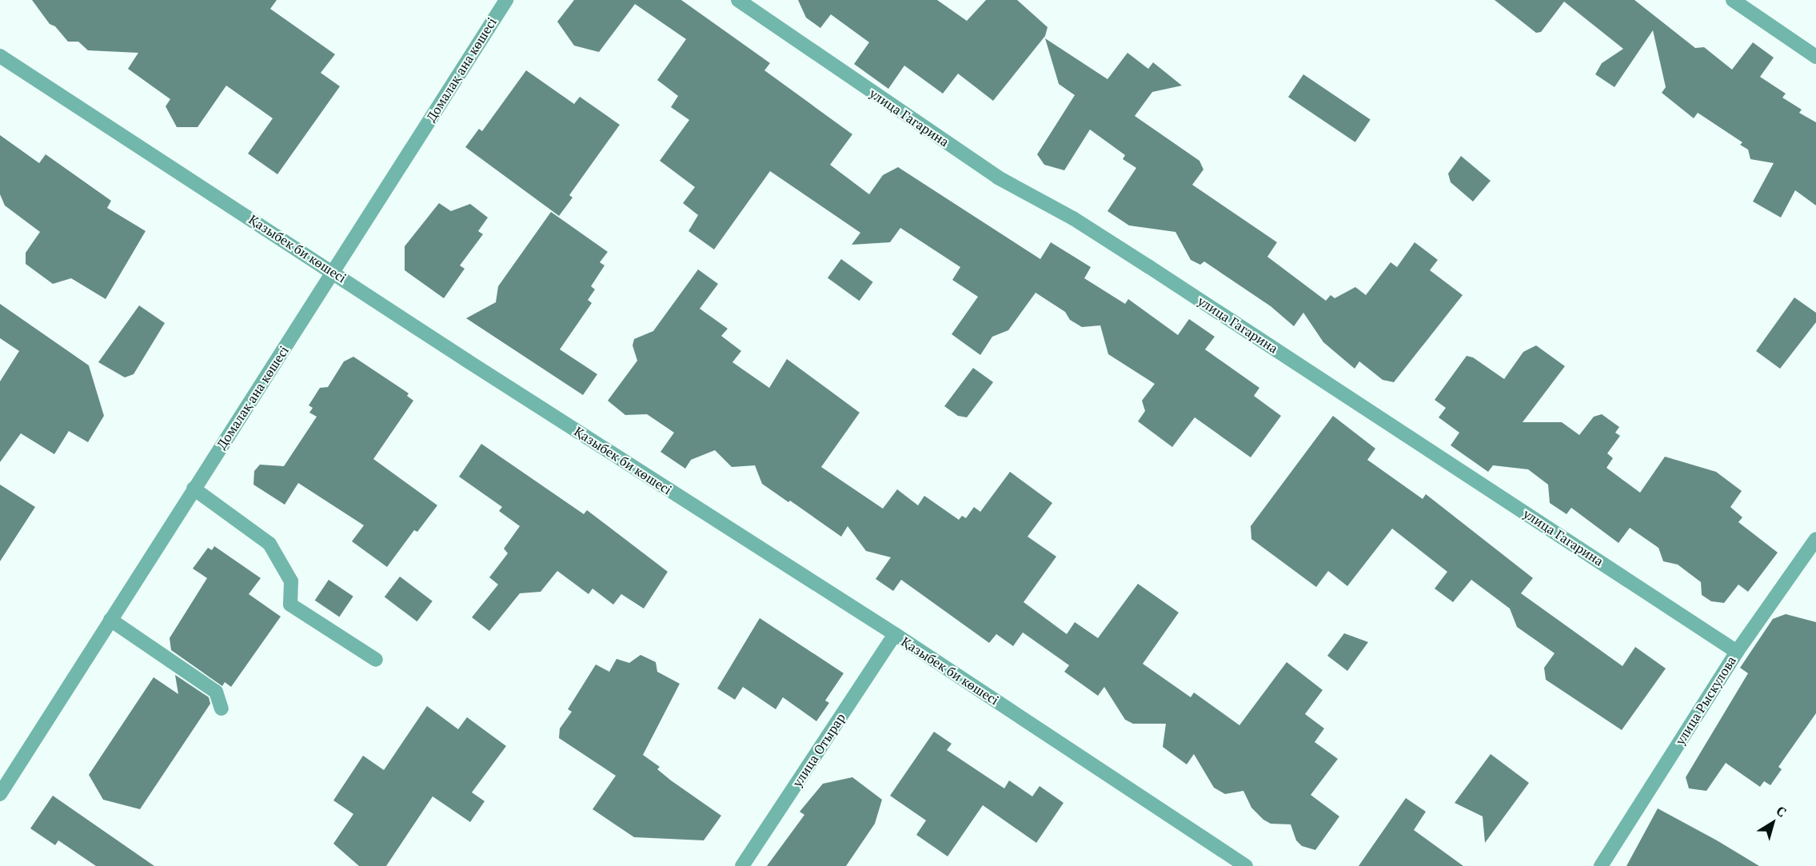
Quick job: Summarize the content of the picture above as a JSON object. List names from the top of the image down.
{
  "streets": {
    "street": [
      "Домалақ ана көшесі",
      "улица Гагарина",
      "Қазыбек би көшесі",
      "улица Рыскулова",
      "улица Отырар"
    ]
  },
  "crossings": [
    ["Домалақ ана көшесі", "Қазыбек би көшесі"],
    ["улица Гагарина", "улица Рыскулова"],
    ["Қазыбек би көшесі", "улица Отырар"]
  ],
  "north": "top right"
}
